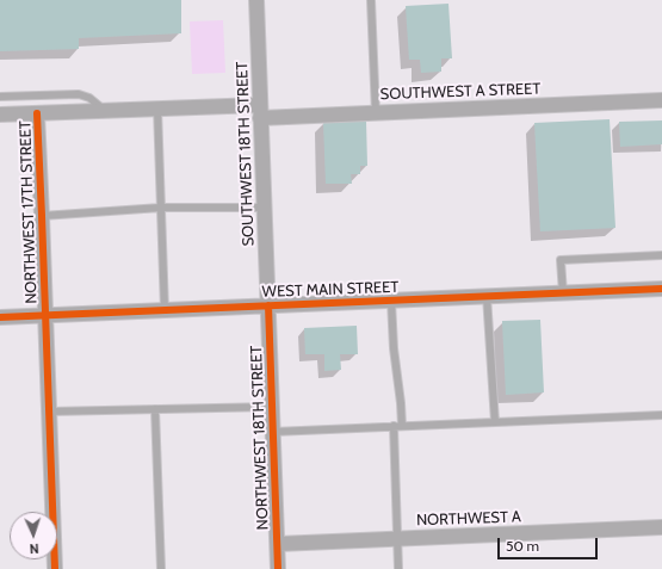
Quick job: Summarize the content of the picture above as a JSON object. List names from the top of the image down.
{
  "streets": {
    "street": [
      "SOUTHWEST A STREET",
      "SOUTHWEST 18TH STREET",
      "NORTHWEST 17TH STREET",
      "WEST MAIN STREET",
      "NORTHWEST 18TH STREET",
      "NORTHWEST A"
    ]
  },
  "crossings": [
    ["SOUTHWEST A STREET", "SOUTHWEST 18TH STREET"],
    ["SOUTHWEST A STREET", "NORTHWEST 17TH STREET"],
    ["SOUTHWEST 18TH STREET", "WEST MAIN STREET"],
    ["SOUTHWEST 18TH STREET", "NORTHWEST 18TH STREET"],
    ["NORTHWEST 17TH STREET", "WEST MAIN STREET"],
    ["WEST MAIN STREET", "NORTHWEST 18TH STREET"],
    ["NORTHWEST 18TH STREET", "NORTHWEST A"]
  ],
  "scale_bar": "50 m",
  "north": "bottom"
}
